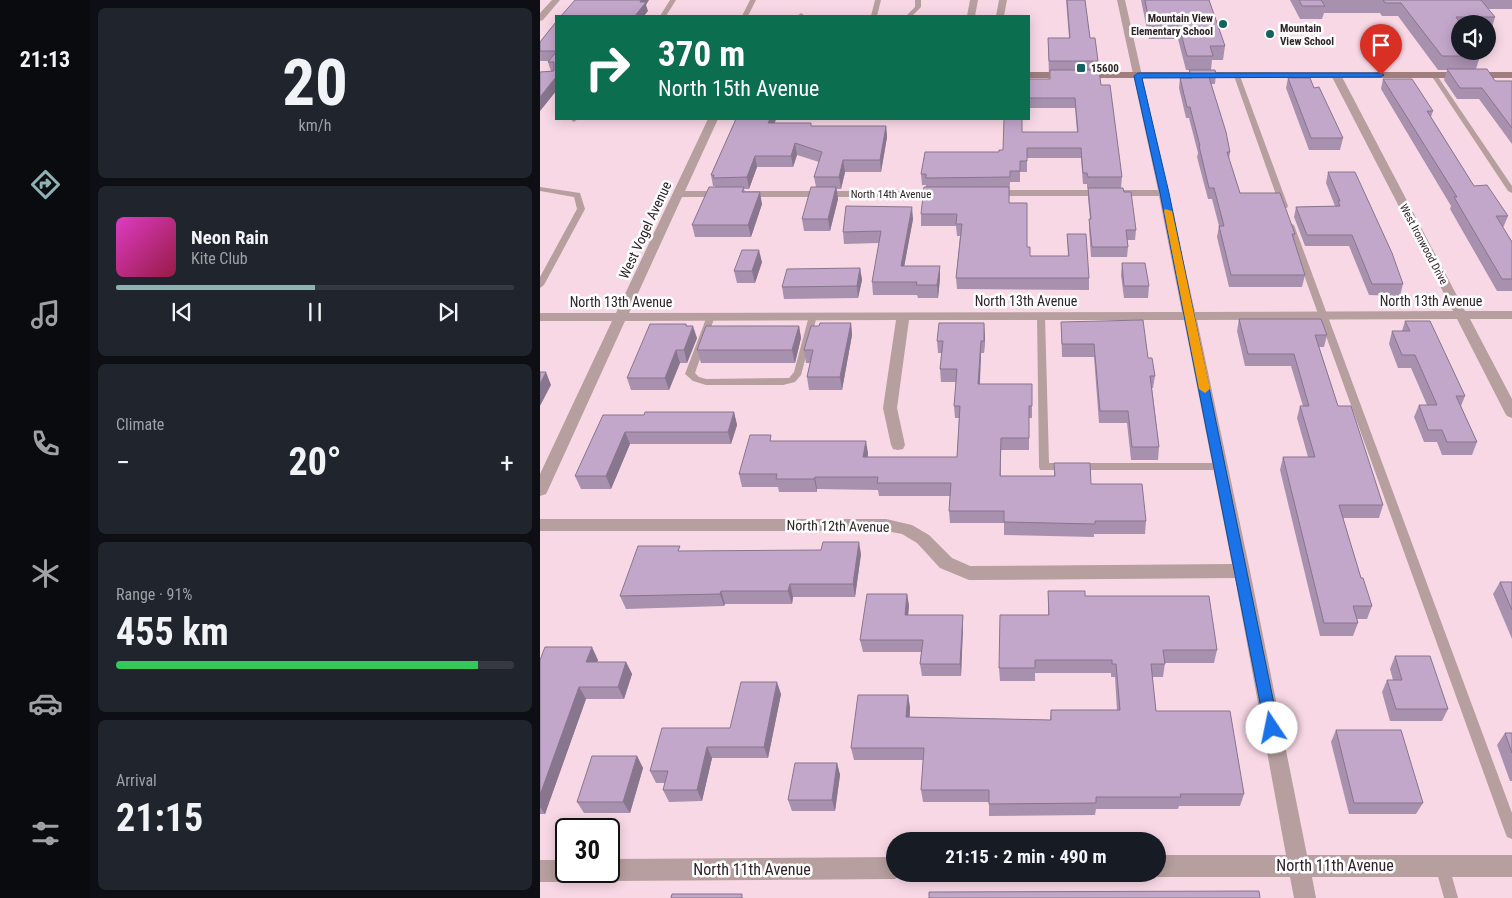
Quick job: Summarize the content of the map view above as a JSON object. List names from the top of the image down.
{
  "streets": {
    "street": [
      "North 14th Avenue",
      "West Vogel Avenue",
      "West Ironwood Drive",
      "North 13th Avenue",
      "North 12th Avenue",
      "North 11th Avenue"
    ]
  },
  "crossings": [
    ["North 14th Avenue", "West Vogel Avenue"],
    ["West Vogel Avenue", "North 13th Avenue"],
    ["West Ironwood Drive", "North 13th Avenue"]
  ],
  "places": {
    "other": ["Mountain View Elementary School", "Mountain View School"],
    "transit": ["15600"]
  },
  "page": {
    "tabs": "21:13",
    "tile": [
      ["20", "km/h"],
      "Climate",
      ["Range · 91%", "455 km"],
      ["Arrival", "21:15"]
    ],
    "turn": ["370 m", "North 15th Avenue"],
    "song": ["Neon Rain", "Kite Club"],
    "heat": ["−", "20°", "+"],
    "limit": "30",
    "trip": "21:15 · 2 min · 490 m"
  }
}
